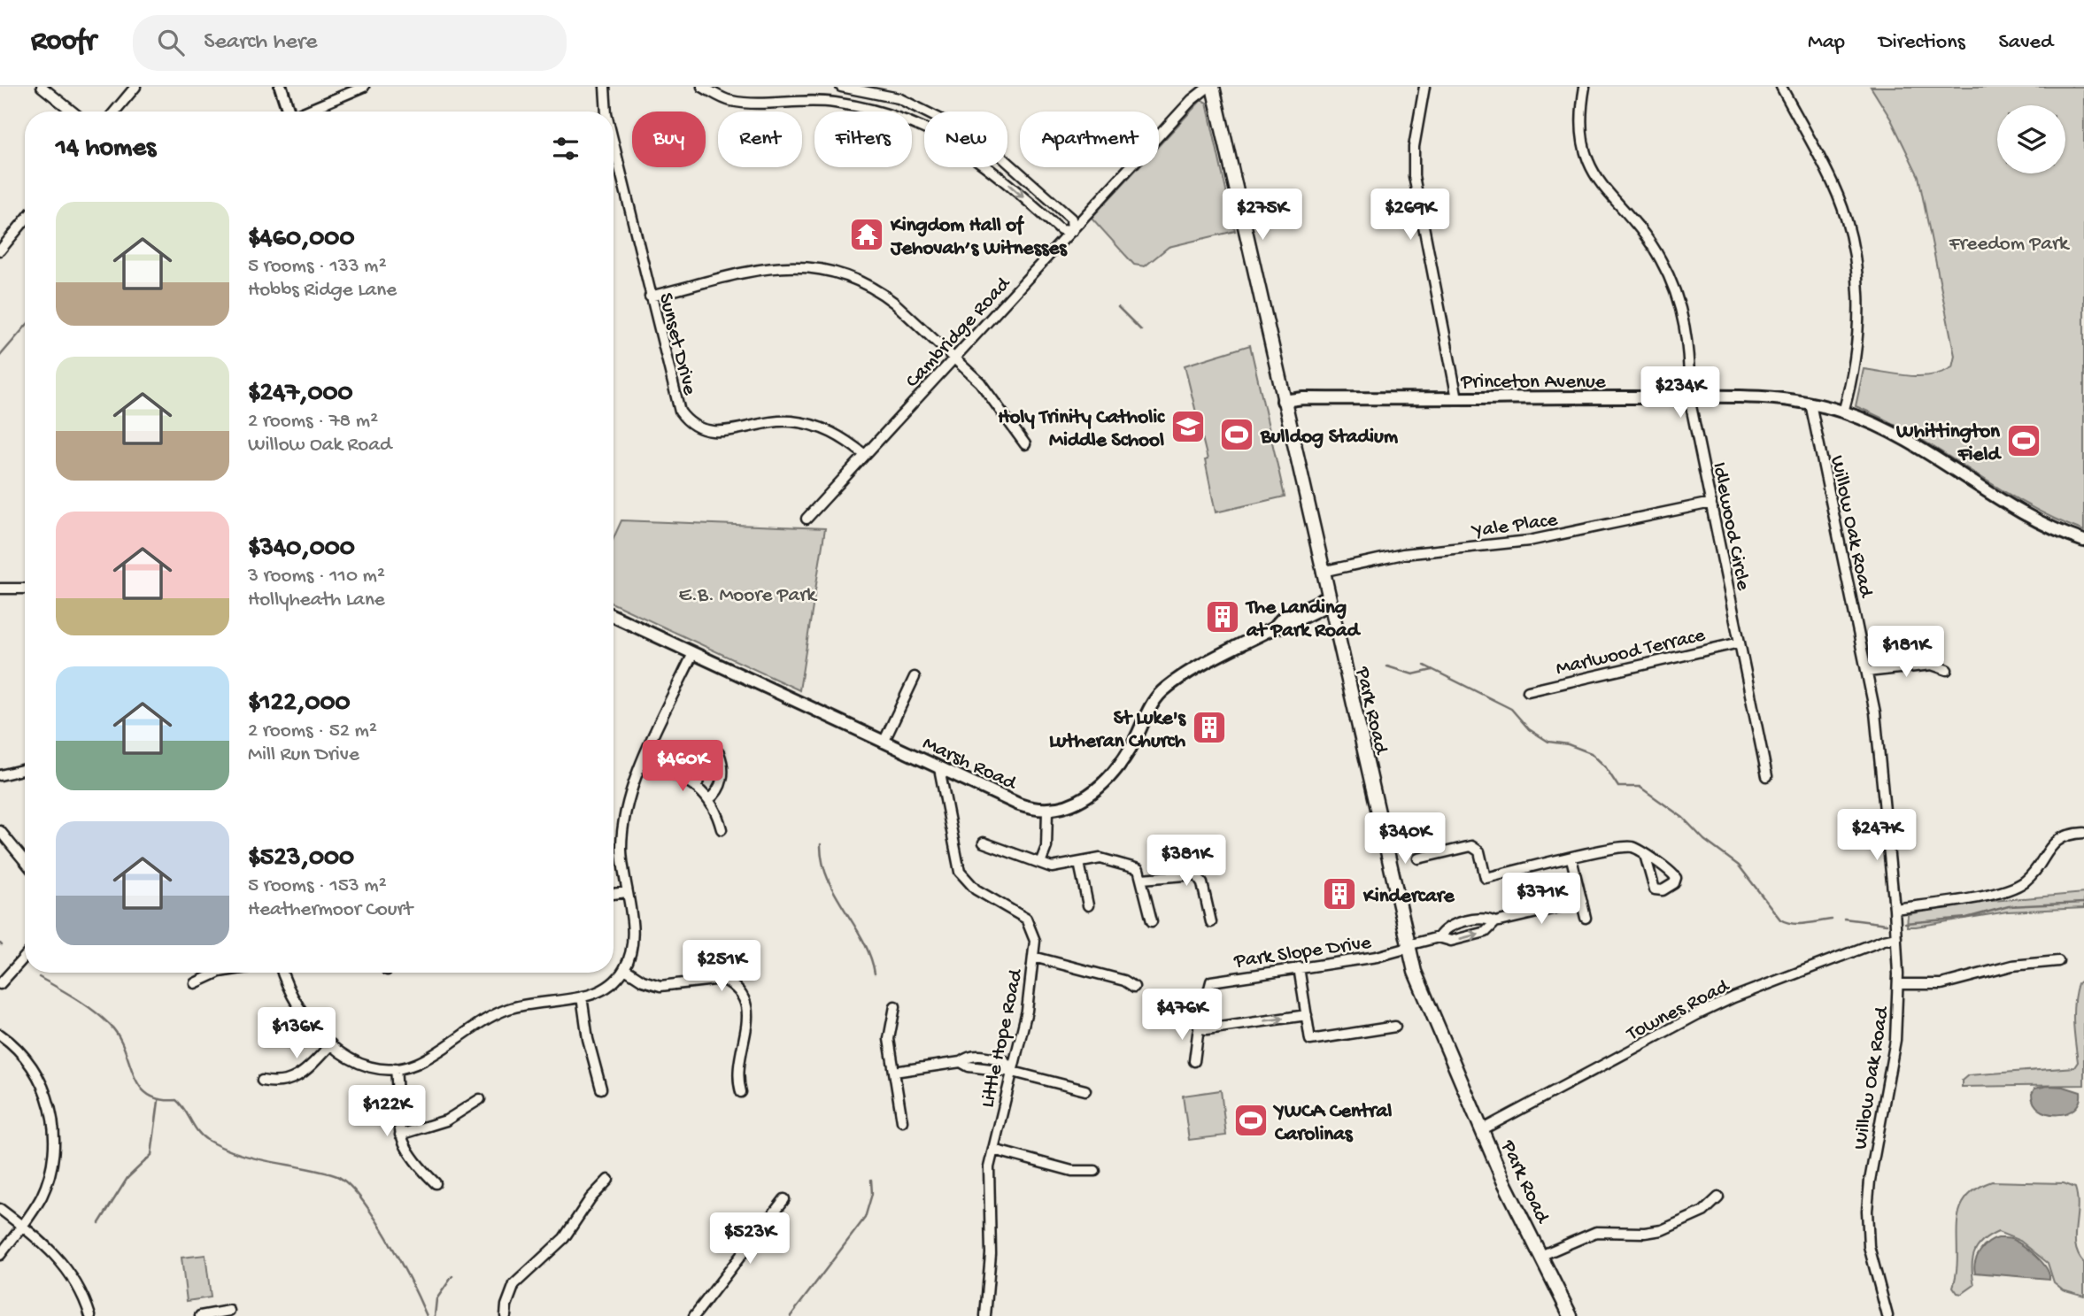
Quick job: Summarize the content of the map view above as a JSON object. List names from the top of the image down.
{
  "streets": {
    "main road": ["Park Road"],
    "street": [
      "Cambridge Road",
      "Sunset Drive",
      "Princeton Avenue",
      "Yale Place",
      "Idlewood Circle",
      "Willow Oak Road",
      "Marlwood Terrace",
      "Marsh Road",
      "Park Slope Drive",
      "Townes Road",
      "Little Hope Road"
    ]
  },
  "crossings": [
    ["Cambridge Road", "Sunset Drive"],
    ["Princeton Avenue", "Idlewood Circle"],
    ["Princeton Avenue", "Willow Oak Road"],
    ["Princeton Avenue", "Park Road"],
    ["Yale Place", "Idlewood Circle"],
    ["Yale Place", "Park Road"],
    ["Idlewood Circle", "Marlwood Terrace"],
    ["Willow Oak Road", "Townes Road"],
    ["Park Road", "Marsh Road"],
    ["Park Road", "Park Slope Drive"],
    ["Park Road", "Townes Road"],
    ["Marsh Road", "Little Hope Road"]
  ],
  "parks": ["Freedom Park", "E.B. Moore Park"],
  "places": {
    "temple": ["Kingdom Hall of Jehovah’s Witnesses"],
    "school or university": ["Holy Trinity Catholic Middle School"],
    "sports": ["Bulldog Stadium", "Whittington Field", "YWCA Central Carolinas"],
    "building": ["The Landing at Park Road", "St Luke's Lutheran Church", "Kindercare"]
  },
  "page": {
    "header": "Roofr",
    "search": "Search here",
    "nav": ["Map", "Directions", "Saved"],
    "chip": [
      "Buy",
      "Rent",
      "Filters",
      "New",
      "Apartment"
    ],
    "heading": "14 homes",
    "list": [
      {
        "name": "$460,000",
        "note": "5 rooms · 133 m² · Hobbs Ridge Lane"
      },
      {
        "name": "$247,000",
        "note": "2 rooms · 78 m² · Willow Oak Road"
      },
      {
        "name": "$340,000",
        "note": "3 rooms · 110 m² · Hollyheath Lane"
      },
      {
        "name": "$122,000",
        "note": "2 rooms · 52 m² · Mill Run Drive"
      },
      {
        "name": "$523,000",
        "note": "5 rooms · 153 m² · Heathermoor Court"
      }
    ],
    "price": [
      "$275K",
      "$269K",
      "$234K",
      "$181K",
      "$460K",
      "$247K",
      "$340K",
      "$381K",
      "$371K",
      "$251K",
      "$476K",
      "$136K",
      "$122K",
      "$523K"
    ]
  }
}
